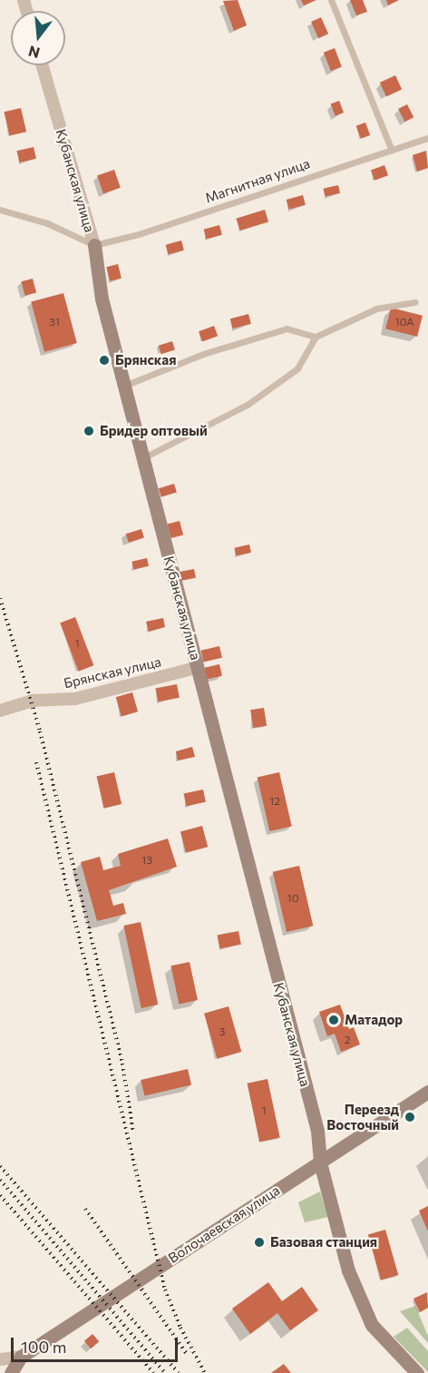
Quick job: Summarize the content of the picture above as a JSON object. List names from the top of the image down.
{
  "streets": {
    "main road": ["Кубанская улица", "Волочаевская улица"],
    "street": ["Брянская улица"],
    "lane": ["Магнитная улица"]
  },
  "crossings": [
    ["Кубанская улица", "Магнитная улица"],
    ["Кубанская улица", "Брянская улица"],
    ["Кубанская улица", "Волочаевская улица"]
  ],
  "places": [
    "Брянская",
    "Бридер оптовый",
    "Матадор",
    "Переезд Восточный",
    "Базовая станция"
  ],
  "house_numbers": [
    "31",
    "10А",
    "1",
    "12",
    "13",
    "10",
    "3",
    "2",
    "1"
  ],
  "scale_bar": "100 m",
  "north": "bottom"
}
